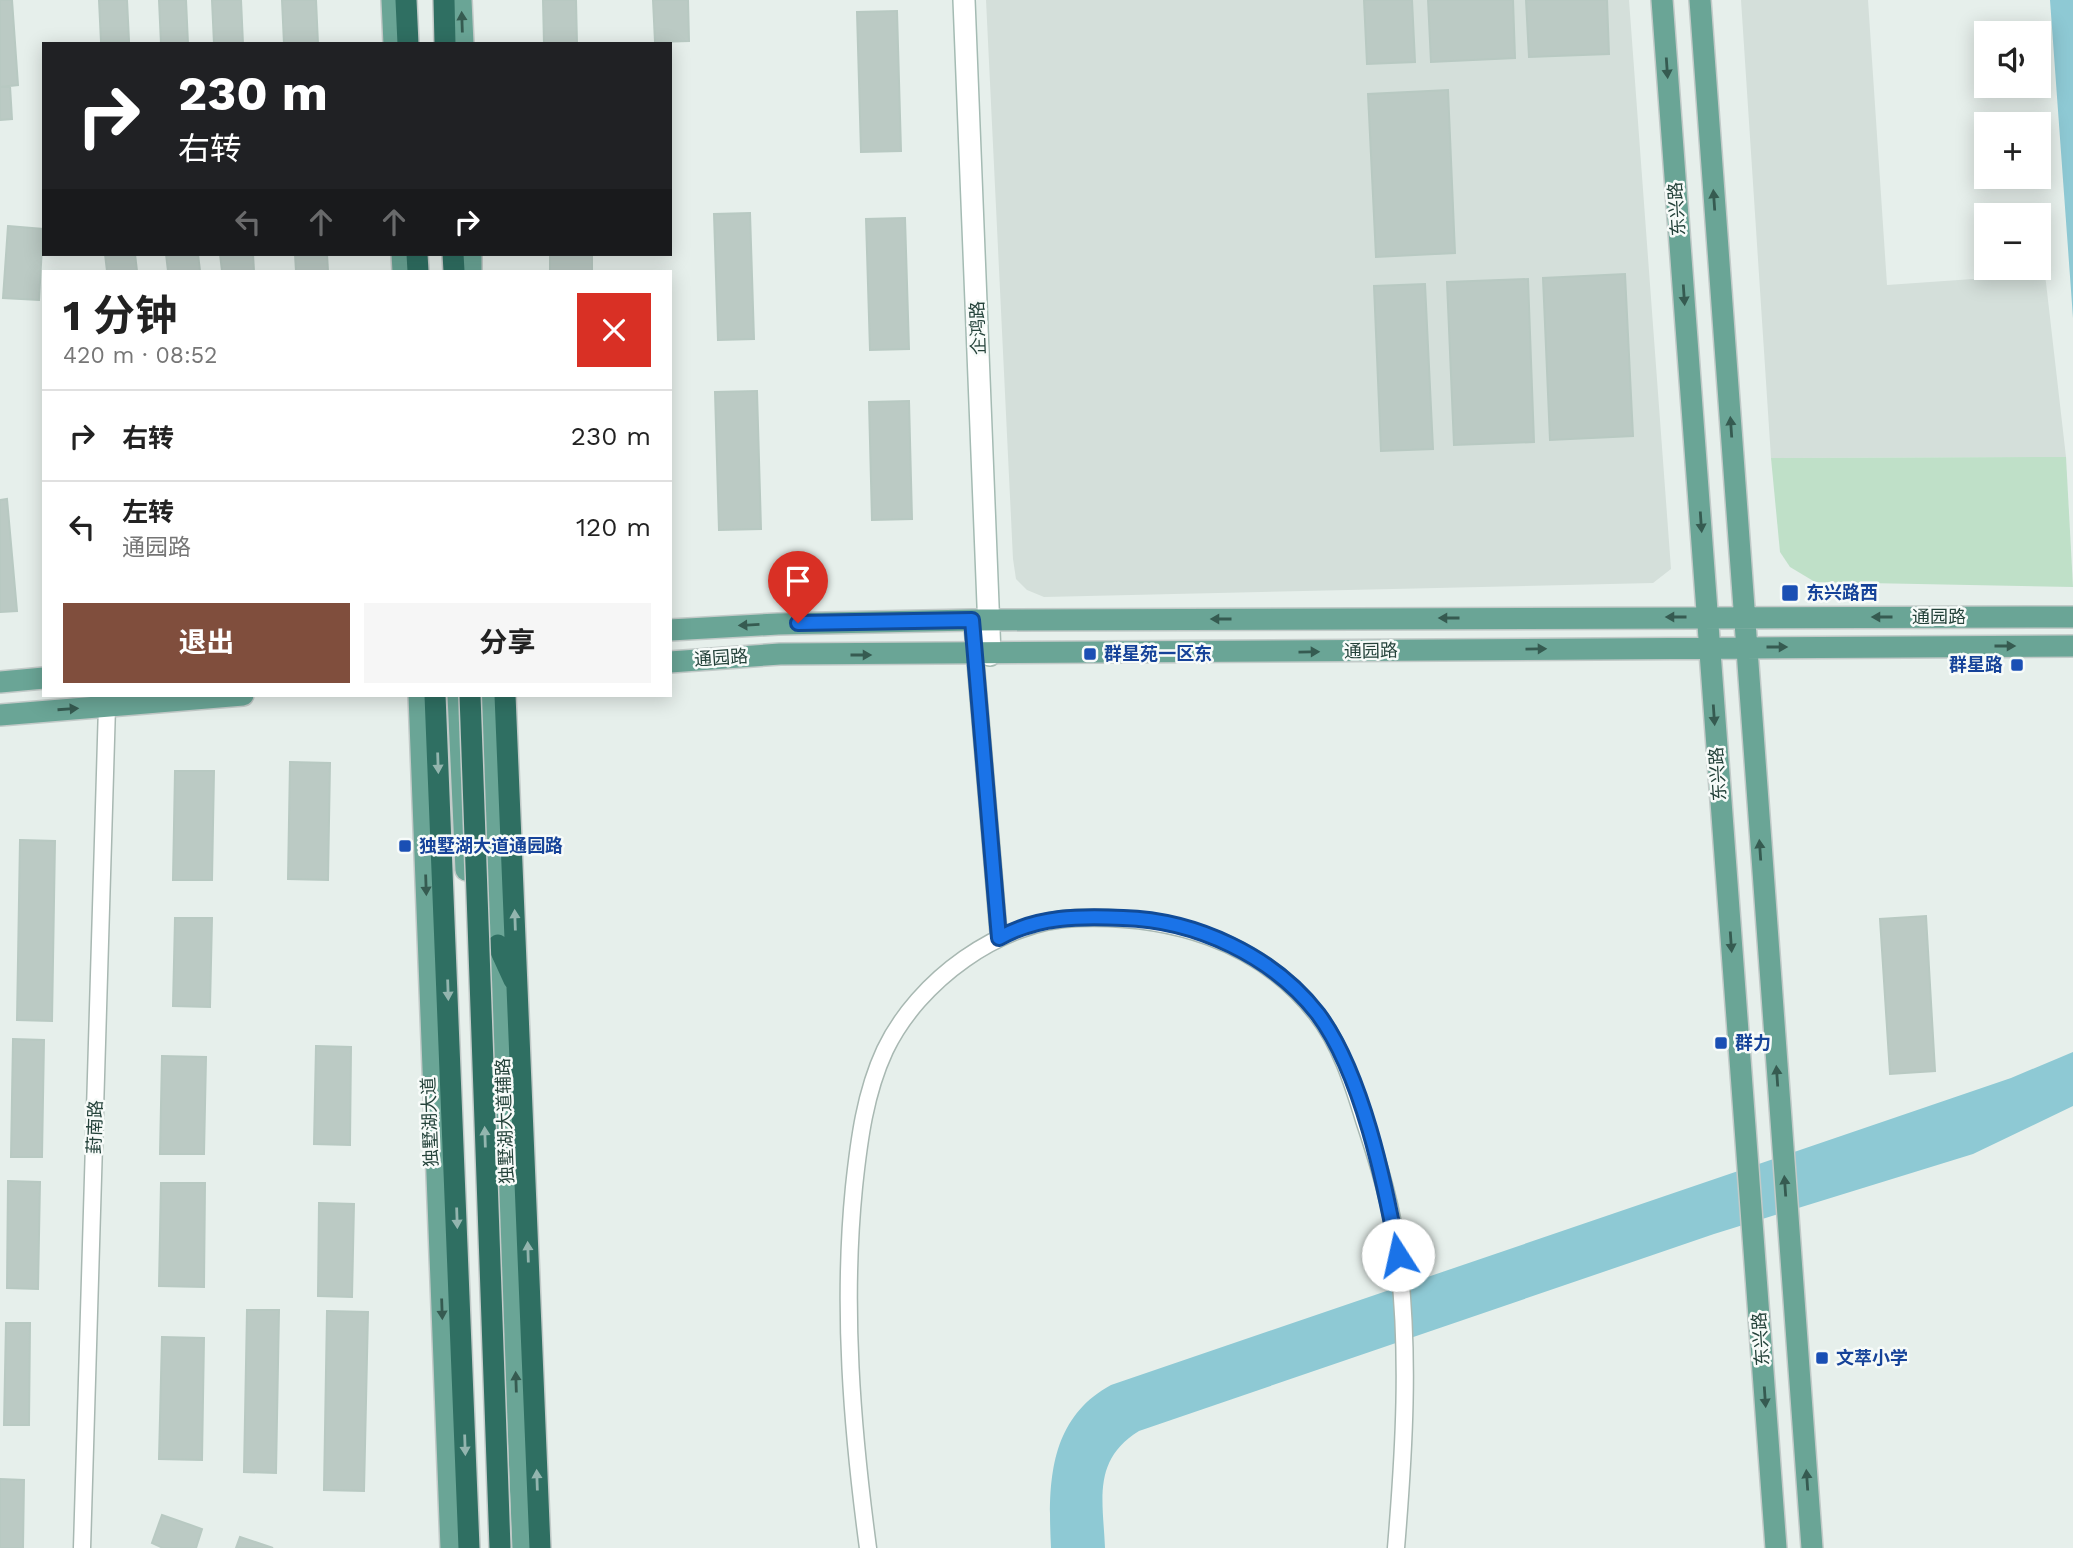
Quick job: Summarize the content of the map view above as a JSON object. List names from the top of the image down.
{
  "streets": {
    "highway": ["独墅湖大道"],
    "main road": ["东兴路", "通园路", "独墅湖大道辅路"],
    "street": ["企鸿路", "葑南路"]
  },
  "crossings": [
    ["东兴路", "通园路"],
    ["企鸿路", "通园路"]
  ],
  "places": {
    "transit": [
      "东兴路西",
      "群星苑一区东",
      "群星路",
      "独墅湖大道通园路",
      "群力",
      "文萃小学"
    ]
  },
  "page": {
    "map_buttons": ["+", "−"],
    "turn": ["230 m", "右转"],
    "heading": ["1 分钟", "420 m · 08:52"],
    "list": [
      {
        "name": "右转",
        "value": "230 m"
      },
      {
        "name": "左转",
        "note": "通园路",
        "value": "120 m"
      }
    ],
    "buttons": ["退出", "分享"]
  }
}
